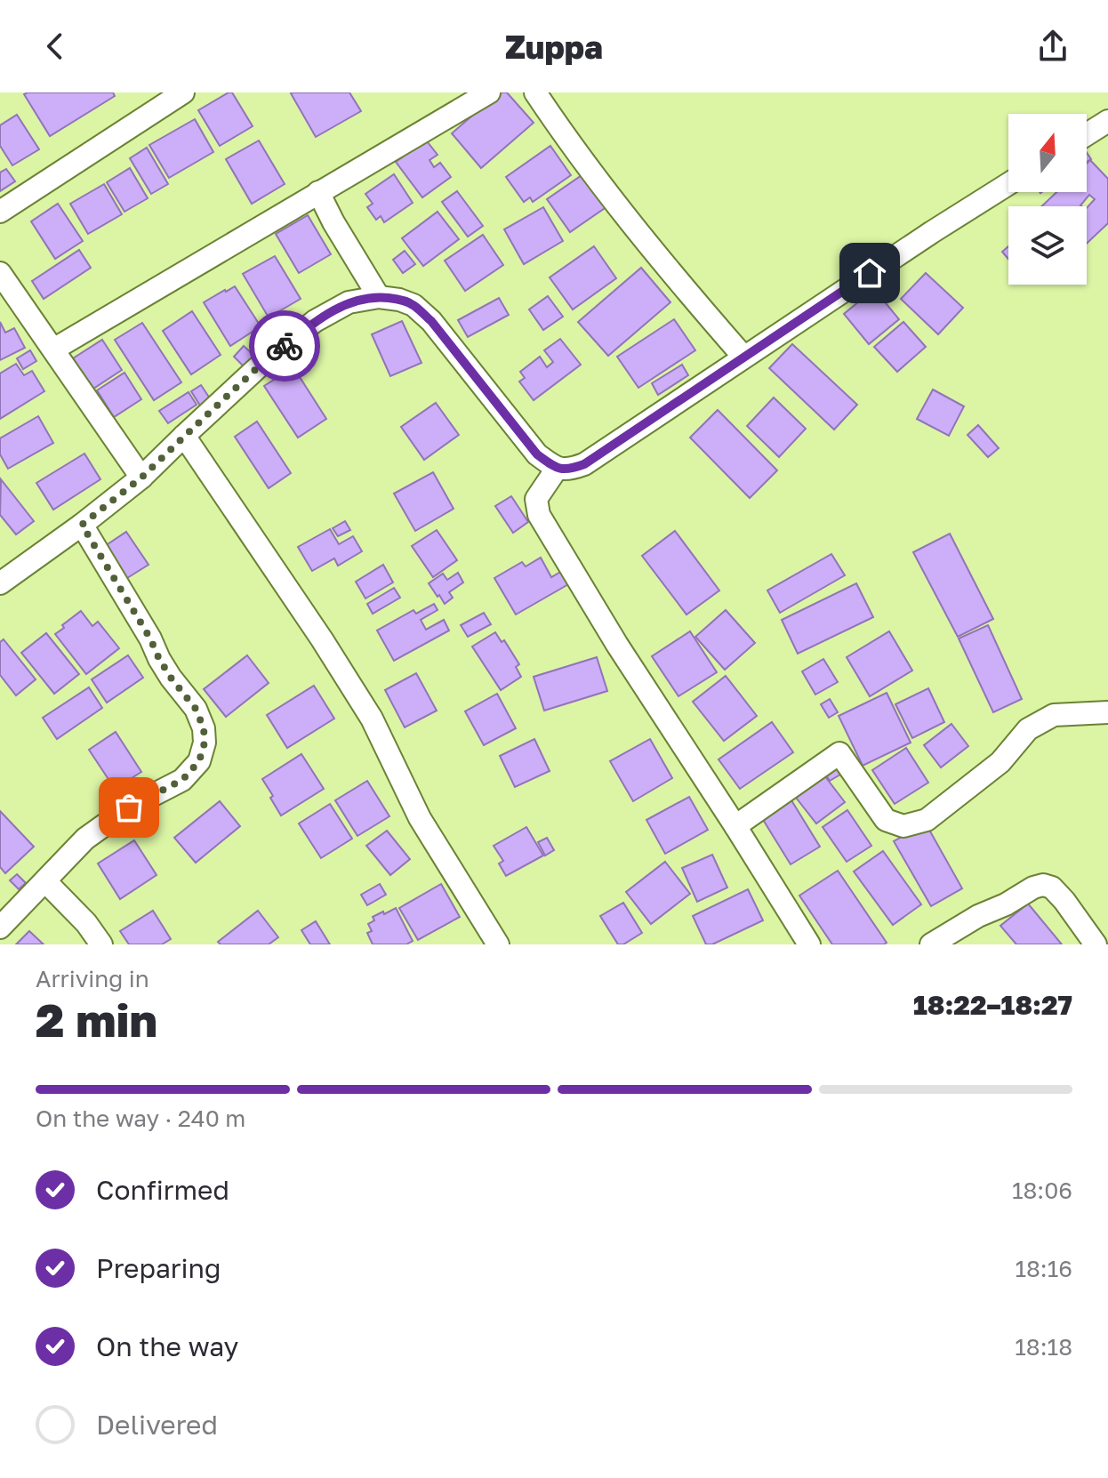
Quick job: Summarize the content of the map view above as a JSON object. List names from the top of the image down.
{
  "north": "top",
  "page": {
    "header": "Zuppa",
    "heading": ["2 min", "Arriving in", "18:22–18:27"],
    "bar": "On the way · 240 m",
    "list": [
      ["Confirmed", "18:06"],
      ["Preparing", "18:16"],
      ["On the way", "18:18"],
      "Delivered"
    ]
  }
}
